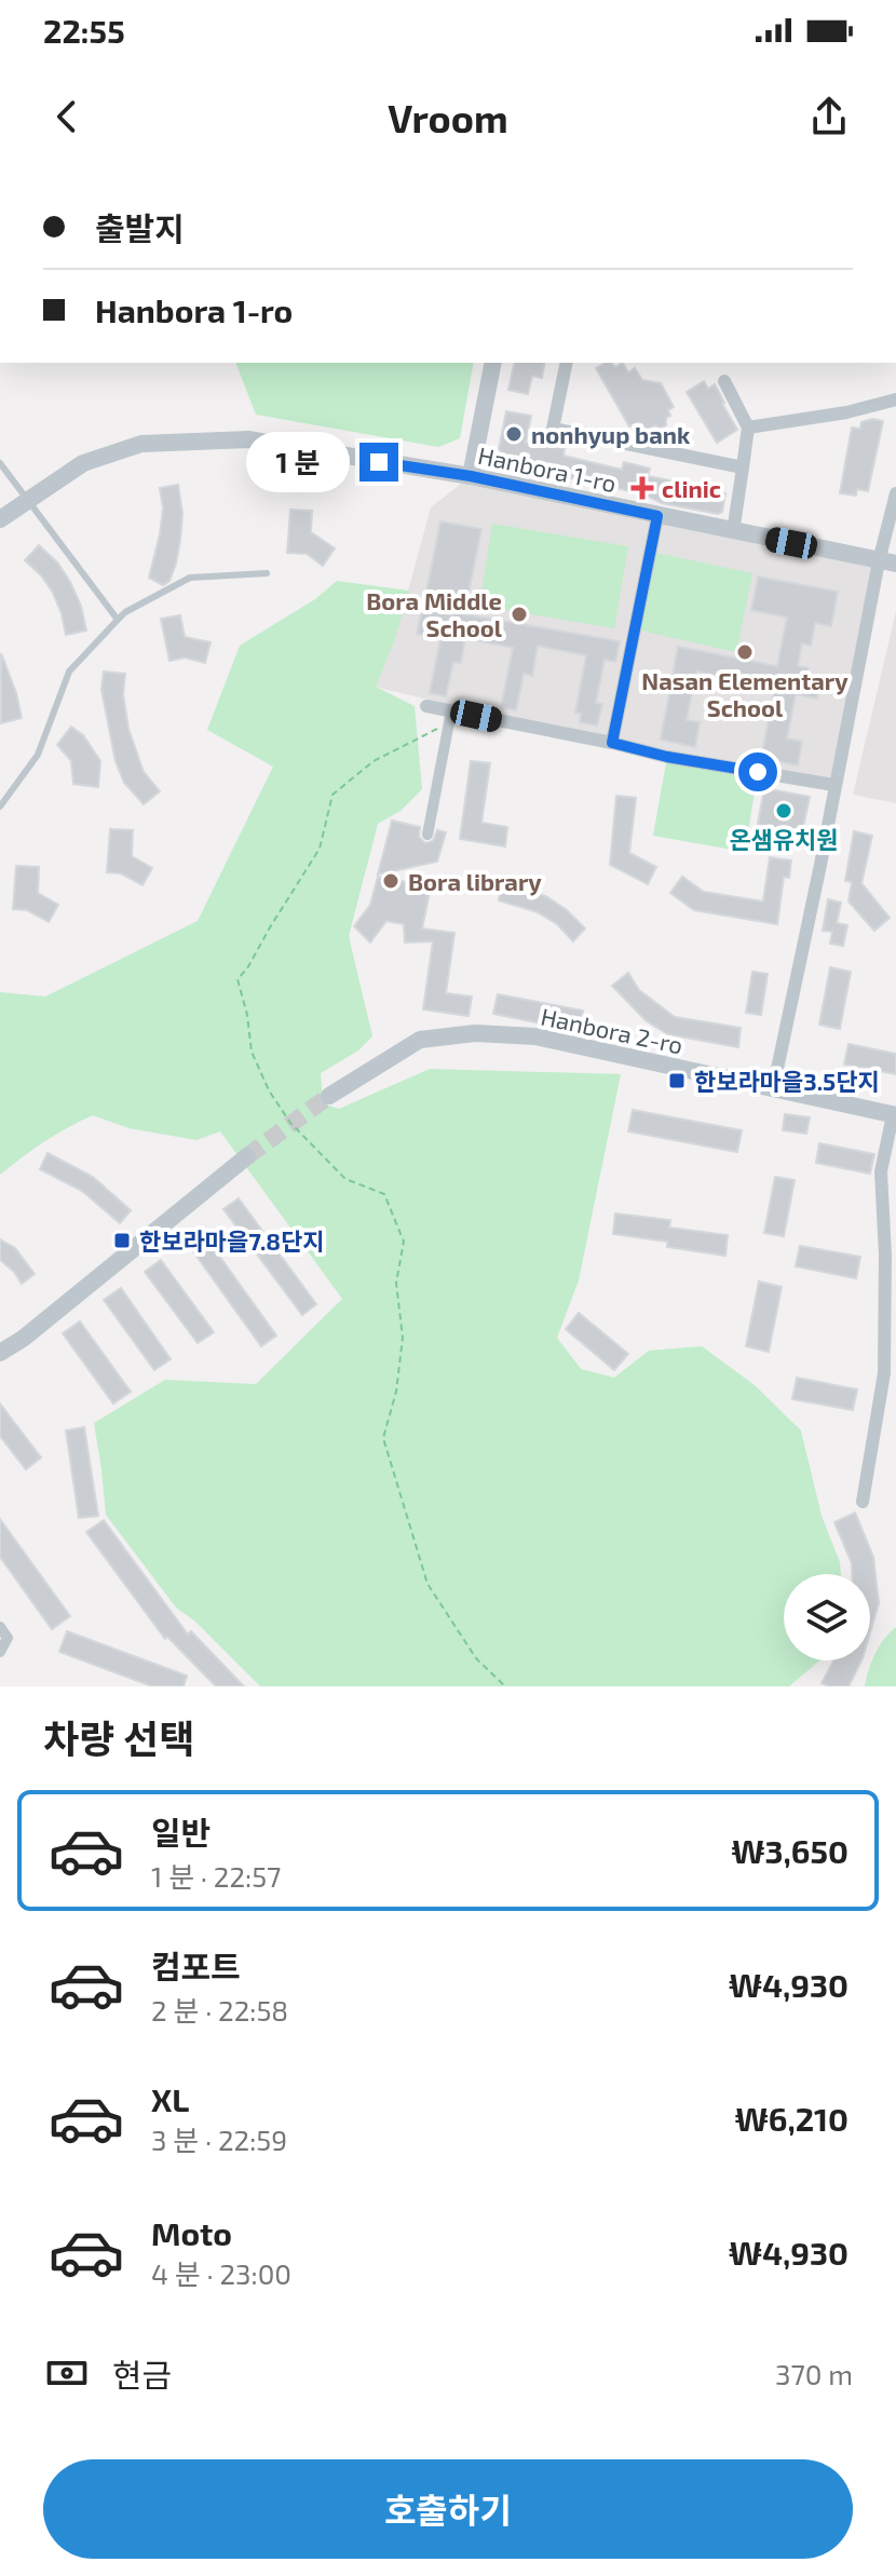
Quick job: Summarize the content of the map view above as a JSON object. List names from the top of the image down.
{
  "streets": {
    "street": ["Hanbora 1-ro", "Hanbora 2-ro"]
  },
  "places": {
    "other": [
      "nonhyup bank",
      "Bora Middle School",
      "Nasan Elementary School",
      "온샘유치원",
      "Bora library"
    ],
    "health": ["clinic"],
    "transit": ["한보라마을3.5단지", "한보라마을7.8단지"]
  },
  "page": {
    "status": "22:55",
    "header": "Vroom",
    "banner": ["출발지", "Hanbora 1-ro"],
    "bubble": "1 분",
    "heading": "차량 선택",
    "list": [
      {
        "name": "일반",
        "note": "1 분 · 22:57",
        "value": "₩3,650"
      },
      {
        "name": "컴포트",
        "note": "2 분 · 22:58",
        "value": "₩4,930"
      },
      {
        "name": "XL",
        "note": "3 분 · 22:59",
        "value": "₩6,210"
      },
      {
        "name": "Moto",
        "note": "4 분 · 23:00",
        "value": "₩4,930"
      }
    ],
    "pay": ["현금", "370 m"],
    "buttons": "호출하기"
  }
}
